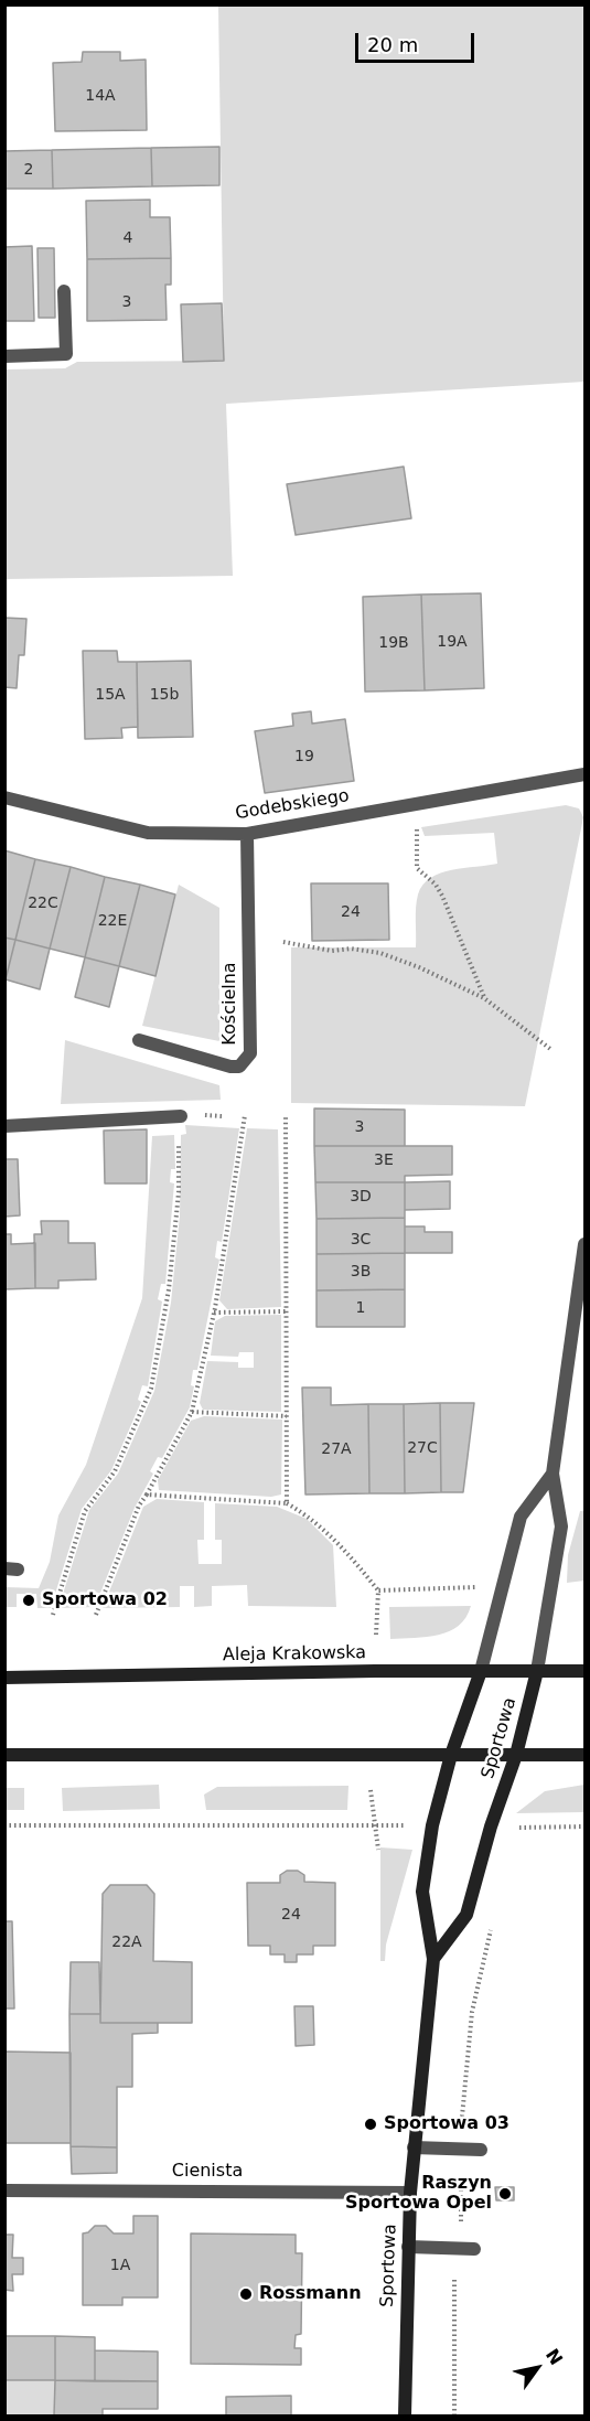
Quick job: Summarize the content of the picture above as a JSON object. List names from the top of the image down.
{
  "streets": {
    "main road": ["Aleja Krakowska", "Sportowa"],
    "street": ["Godebskiego", "Kościelna", "Cienista"]
  },
  "crossings": [
    ["Godebskiego", "Kościelna"],
    ["Aleja Krakowska", "Sportowa"],
    ["Sportowa", "Cienista"]
  ],
  "places": [
    "Sportowa 02",
    "Sportowa 03",
    "Raszyn Sportowa Opel",
    "Rossmann"
  ],
  "house_numbers": [
    "14A",
    "2",
    "4",
    "3",
    "19A",
    "19B",
    "15A",
    "15b",
    "19",
    "22C",
    "24",
    "22E",
    "3",
    "3E",
    "3D",
    "3C",
    "3B",
    "1",
    "27C",
    "27A",
    "24",
    "22A",
    "1A"
  ],
  "scale_bar": "20 m",
  "north": "top right"
}
